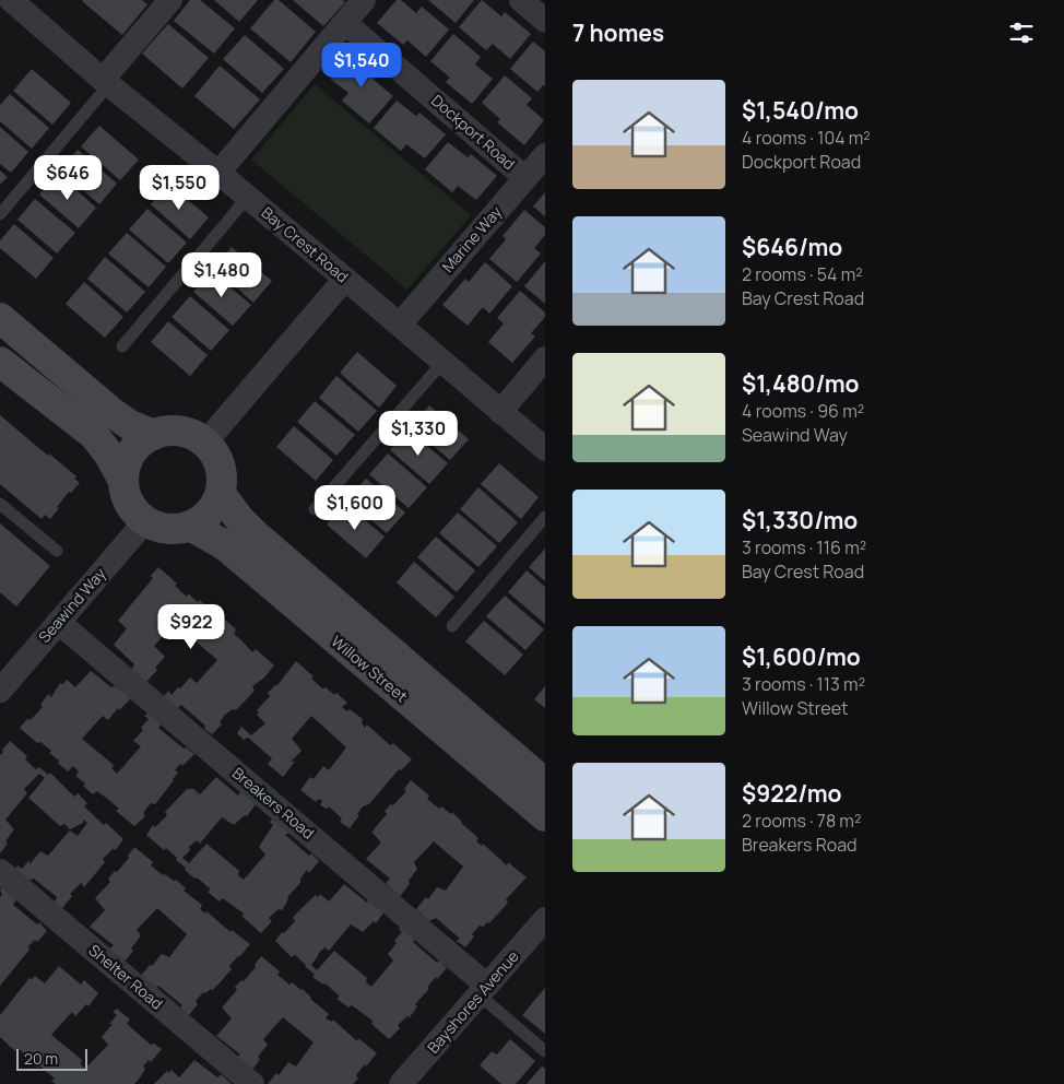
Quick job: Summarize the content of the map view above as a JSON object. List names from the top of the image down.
{
  "streets": {
    "street": [
      "Dockport Road",
      "Marine Way",
      "Bay Crest Road",
      "Seawind Way",
      "Willow Street",
      "Breakers Road",
      "Shelter Road",
      "Bayshores Avenue"
    ]
  },
  "crossings": [
    ["Dockport Road", "Marine Way"],
    ["Marine Way", "Bay Crest Road"],
    ["Seawind Way", "Willow Street"],
    ["Seawind Way", "Breakers Road"],
    ["Breakers Road", "Bayshores Avenue"]
  ],
  "scale_bar": "20 m",
  "page": {
    "heading": "7 homes",
    "price": [
      "$1,540",
      "$646",
      "$1,550",
      "$1,480",
      "$1,330",
      "$1,600",
      "$922"
    ],
    "list": [
      {
        "name": "$1,540/mo",
        "note": "4 rooms · 104 m² · Dockport Road"
      },
      {
        "name": "$646/mo",
        "note": "2 rooms · 54 m² · Bay Crest Road"
      },
      {
        "name": "$1,480/mo",
        "note": "4 rooms · 96 m² · Seawind Way"
      },
      {
        "name": "$1,330/mo",
        "note": "3 rooms · 116 m² · Bay Crest Road"
      },
      {
        "name": "$1,600/mo",
        "note": "3 rooms · 113 m² · Willow Street"
      },
      {
        "name": "$922/mo",
        "note": "2 rooms · 78 m² · Breakers Road"
      }
    ],
    "scale": "20 m"
  }
}
